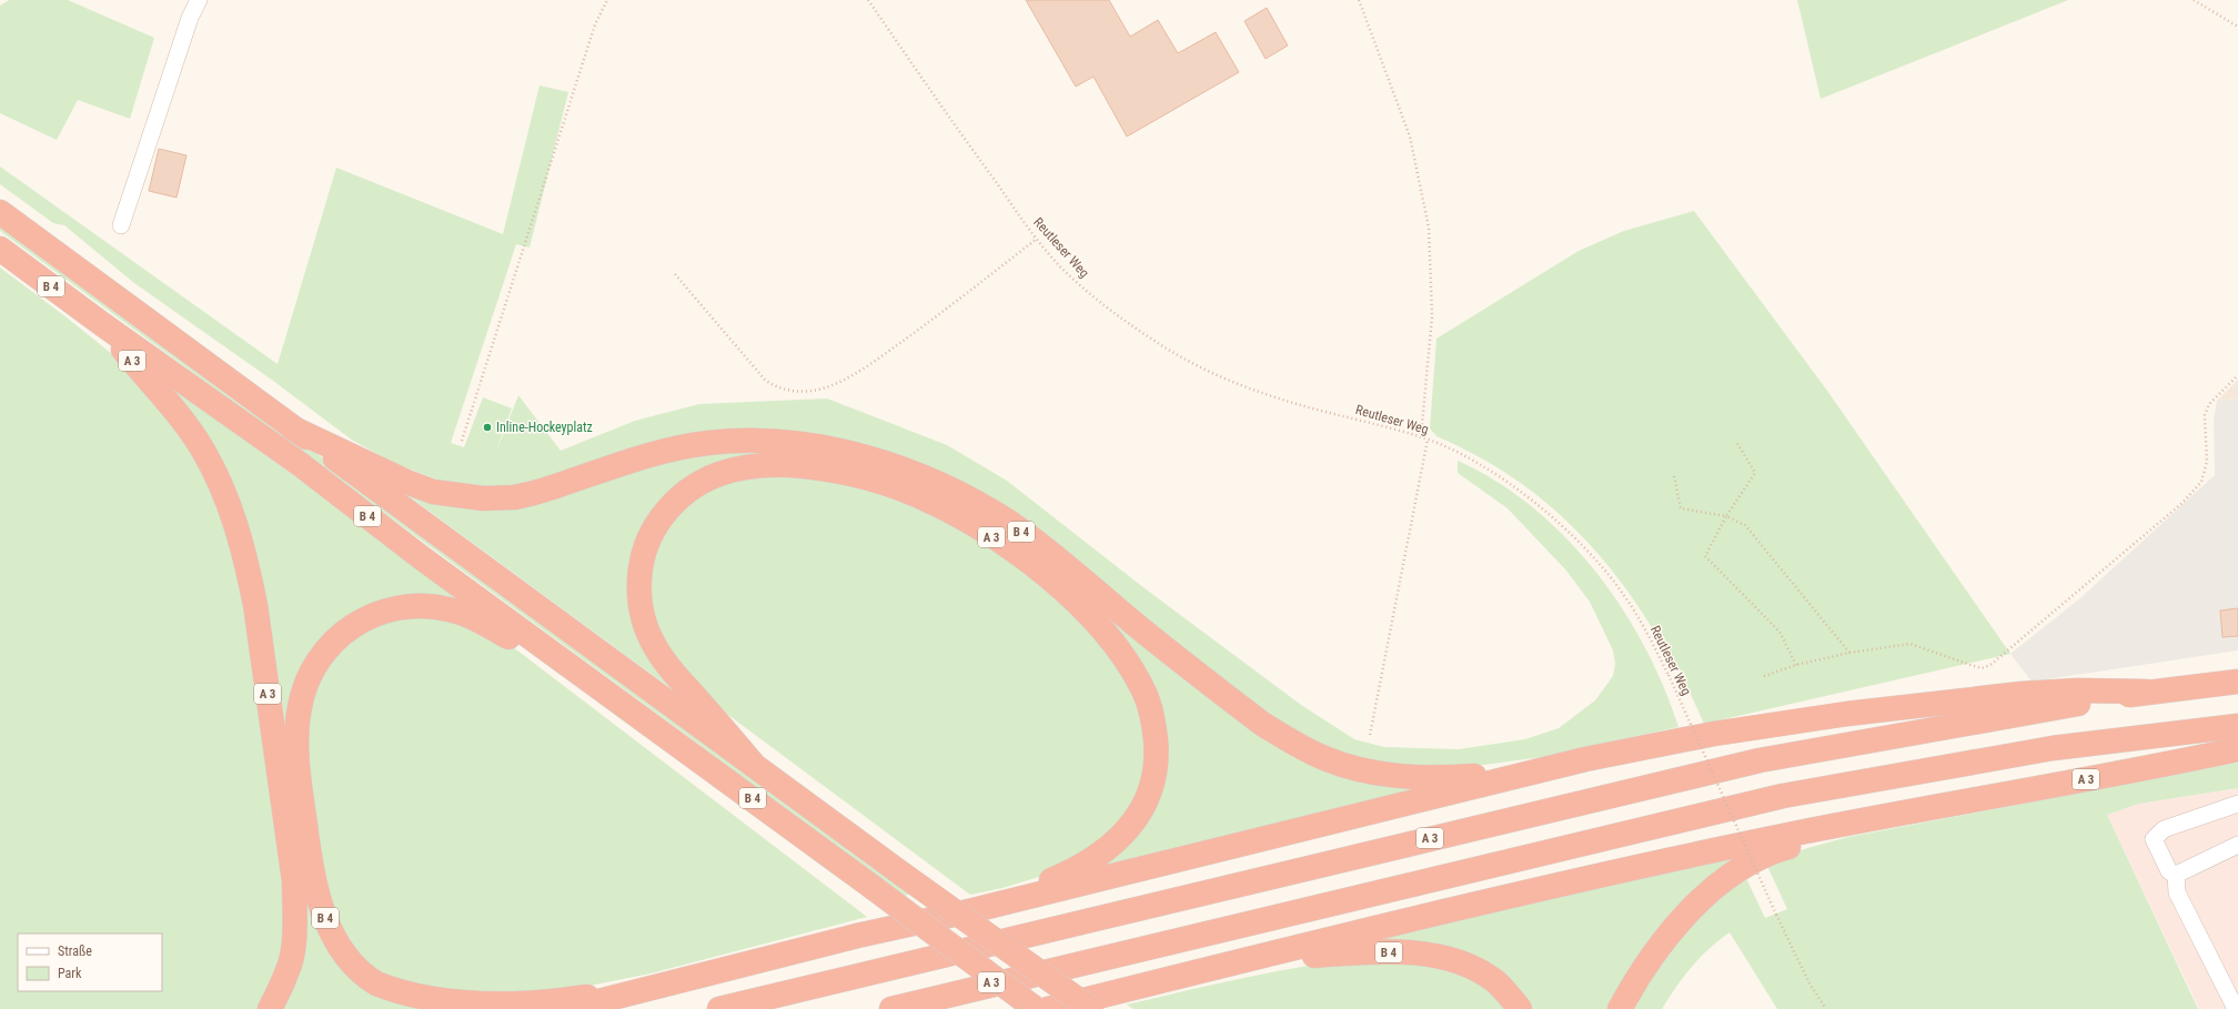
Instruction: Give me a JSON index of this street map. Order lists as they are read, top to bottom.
{
  "streets": {
    "highway": ["B 4", "A 3"],
    "path": ["Reutleser Weg"]
  },
  "crossings": [
    ["B 4", "A 3"]
  ],
  "places": ["Inline-Hockeyplatz"],
  "legend": ["Straße", "Park"]
}
